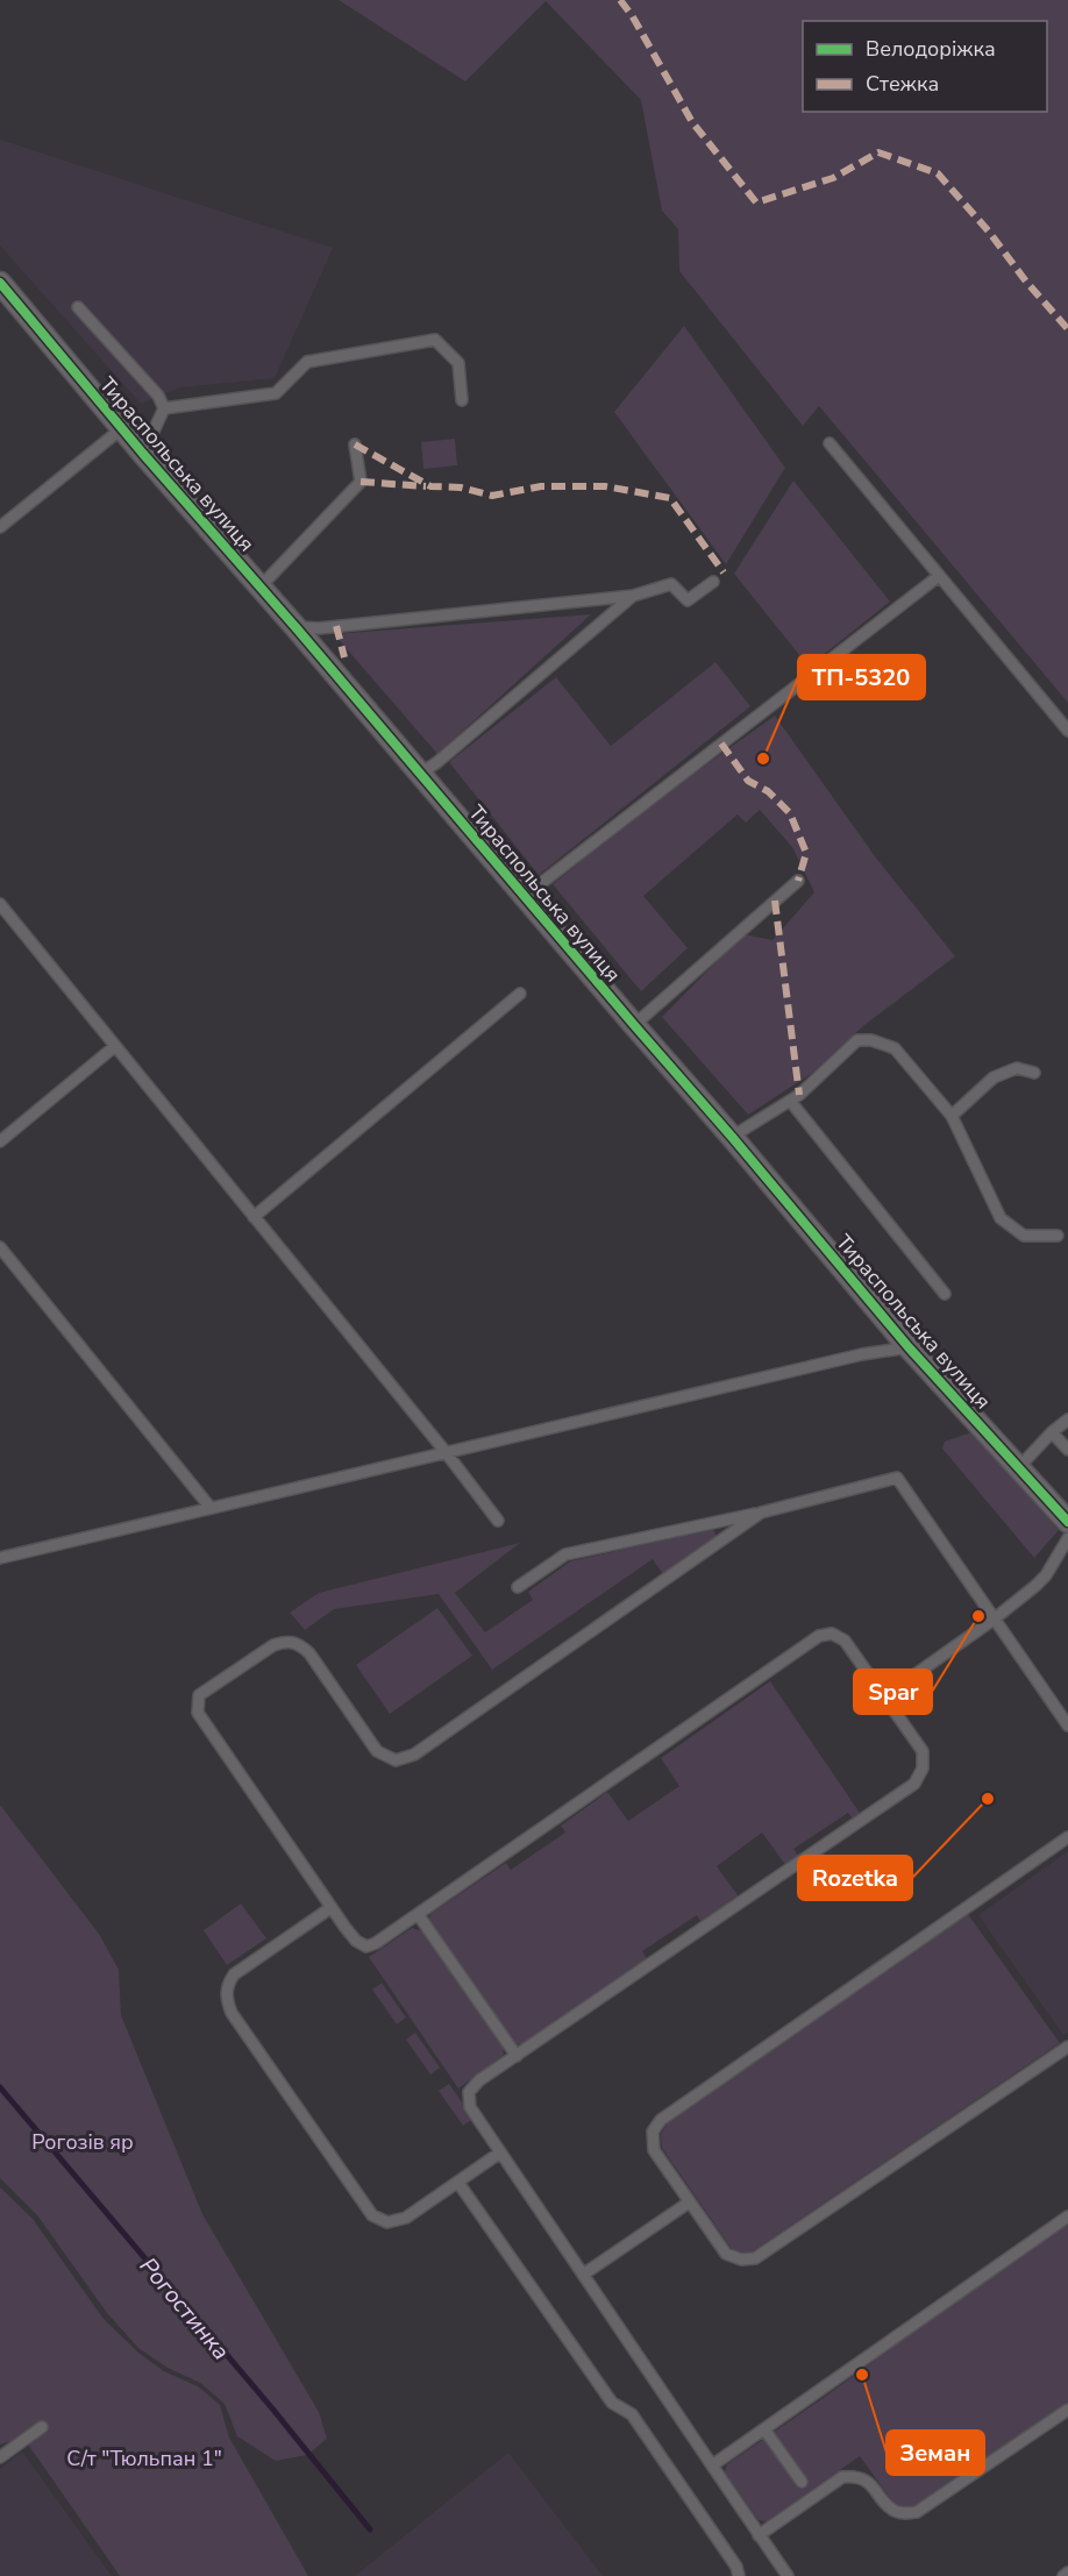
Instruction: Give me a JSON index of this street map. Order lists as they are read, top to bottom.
{
  "streets": {
    "street": ["Тираспольська вулиця"]
  },
  "water": ["Рогостинка"],
  "parks": ["Рогозів яр", "С/т \"Тюльпан 1\""],
  "places": [
    "ТП-5320",
    "Spar",
    "Rozetka",
    "Земан"
  ],
  "legend": ["Велодоріжка", "Стежка"]
}
